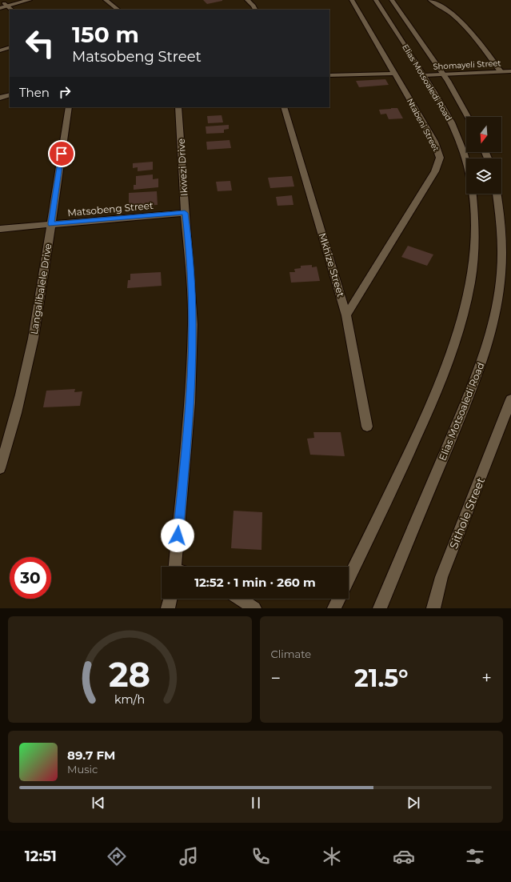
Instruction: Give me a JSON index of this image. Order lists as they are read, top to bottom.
{
  "streets": {
    "street": [
      "Shomayeli Street",
      "Elias Motsoaledi Road",
      "Ntabeni Street",
      "Ikwezi Drive",
      "Matsobeng Street",
      "Mkhize Street",
      "Langalibalele Drive",
      "Sithole Street"
    ]
  },
  "crossings": [
    ["Shomayeli Street", "Elias Motsoaledi Road"],
    ["Ntabeni Street", "Mkhize Street"],
    ["Ikwezi Drive", "Matsobeng Street"],
    ["Matsobeng Street", "Langalibalele Drive"]
  ],
  "north": "bottom",
  "page": {
    "turn": ["150 m", "Matsobeng Street"],
    "then": "Then",
    "limit": "30",
    "trip": "12:52 · 1 min · 260 m",
    "tile": "Climate",
    "heat": ["−", "21.5°", "+"],
    "song": ["89.7 FM", "Music"],
    "tabs": "12:51",
    "gauge": ["28", "km/h"]
  }
}
